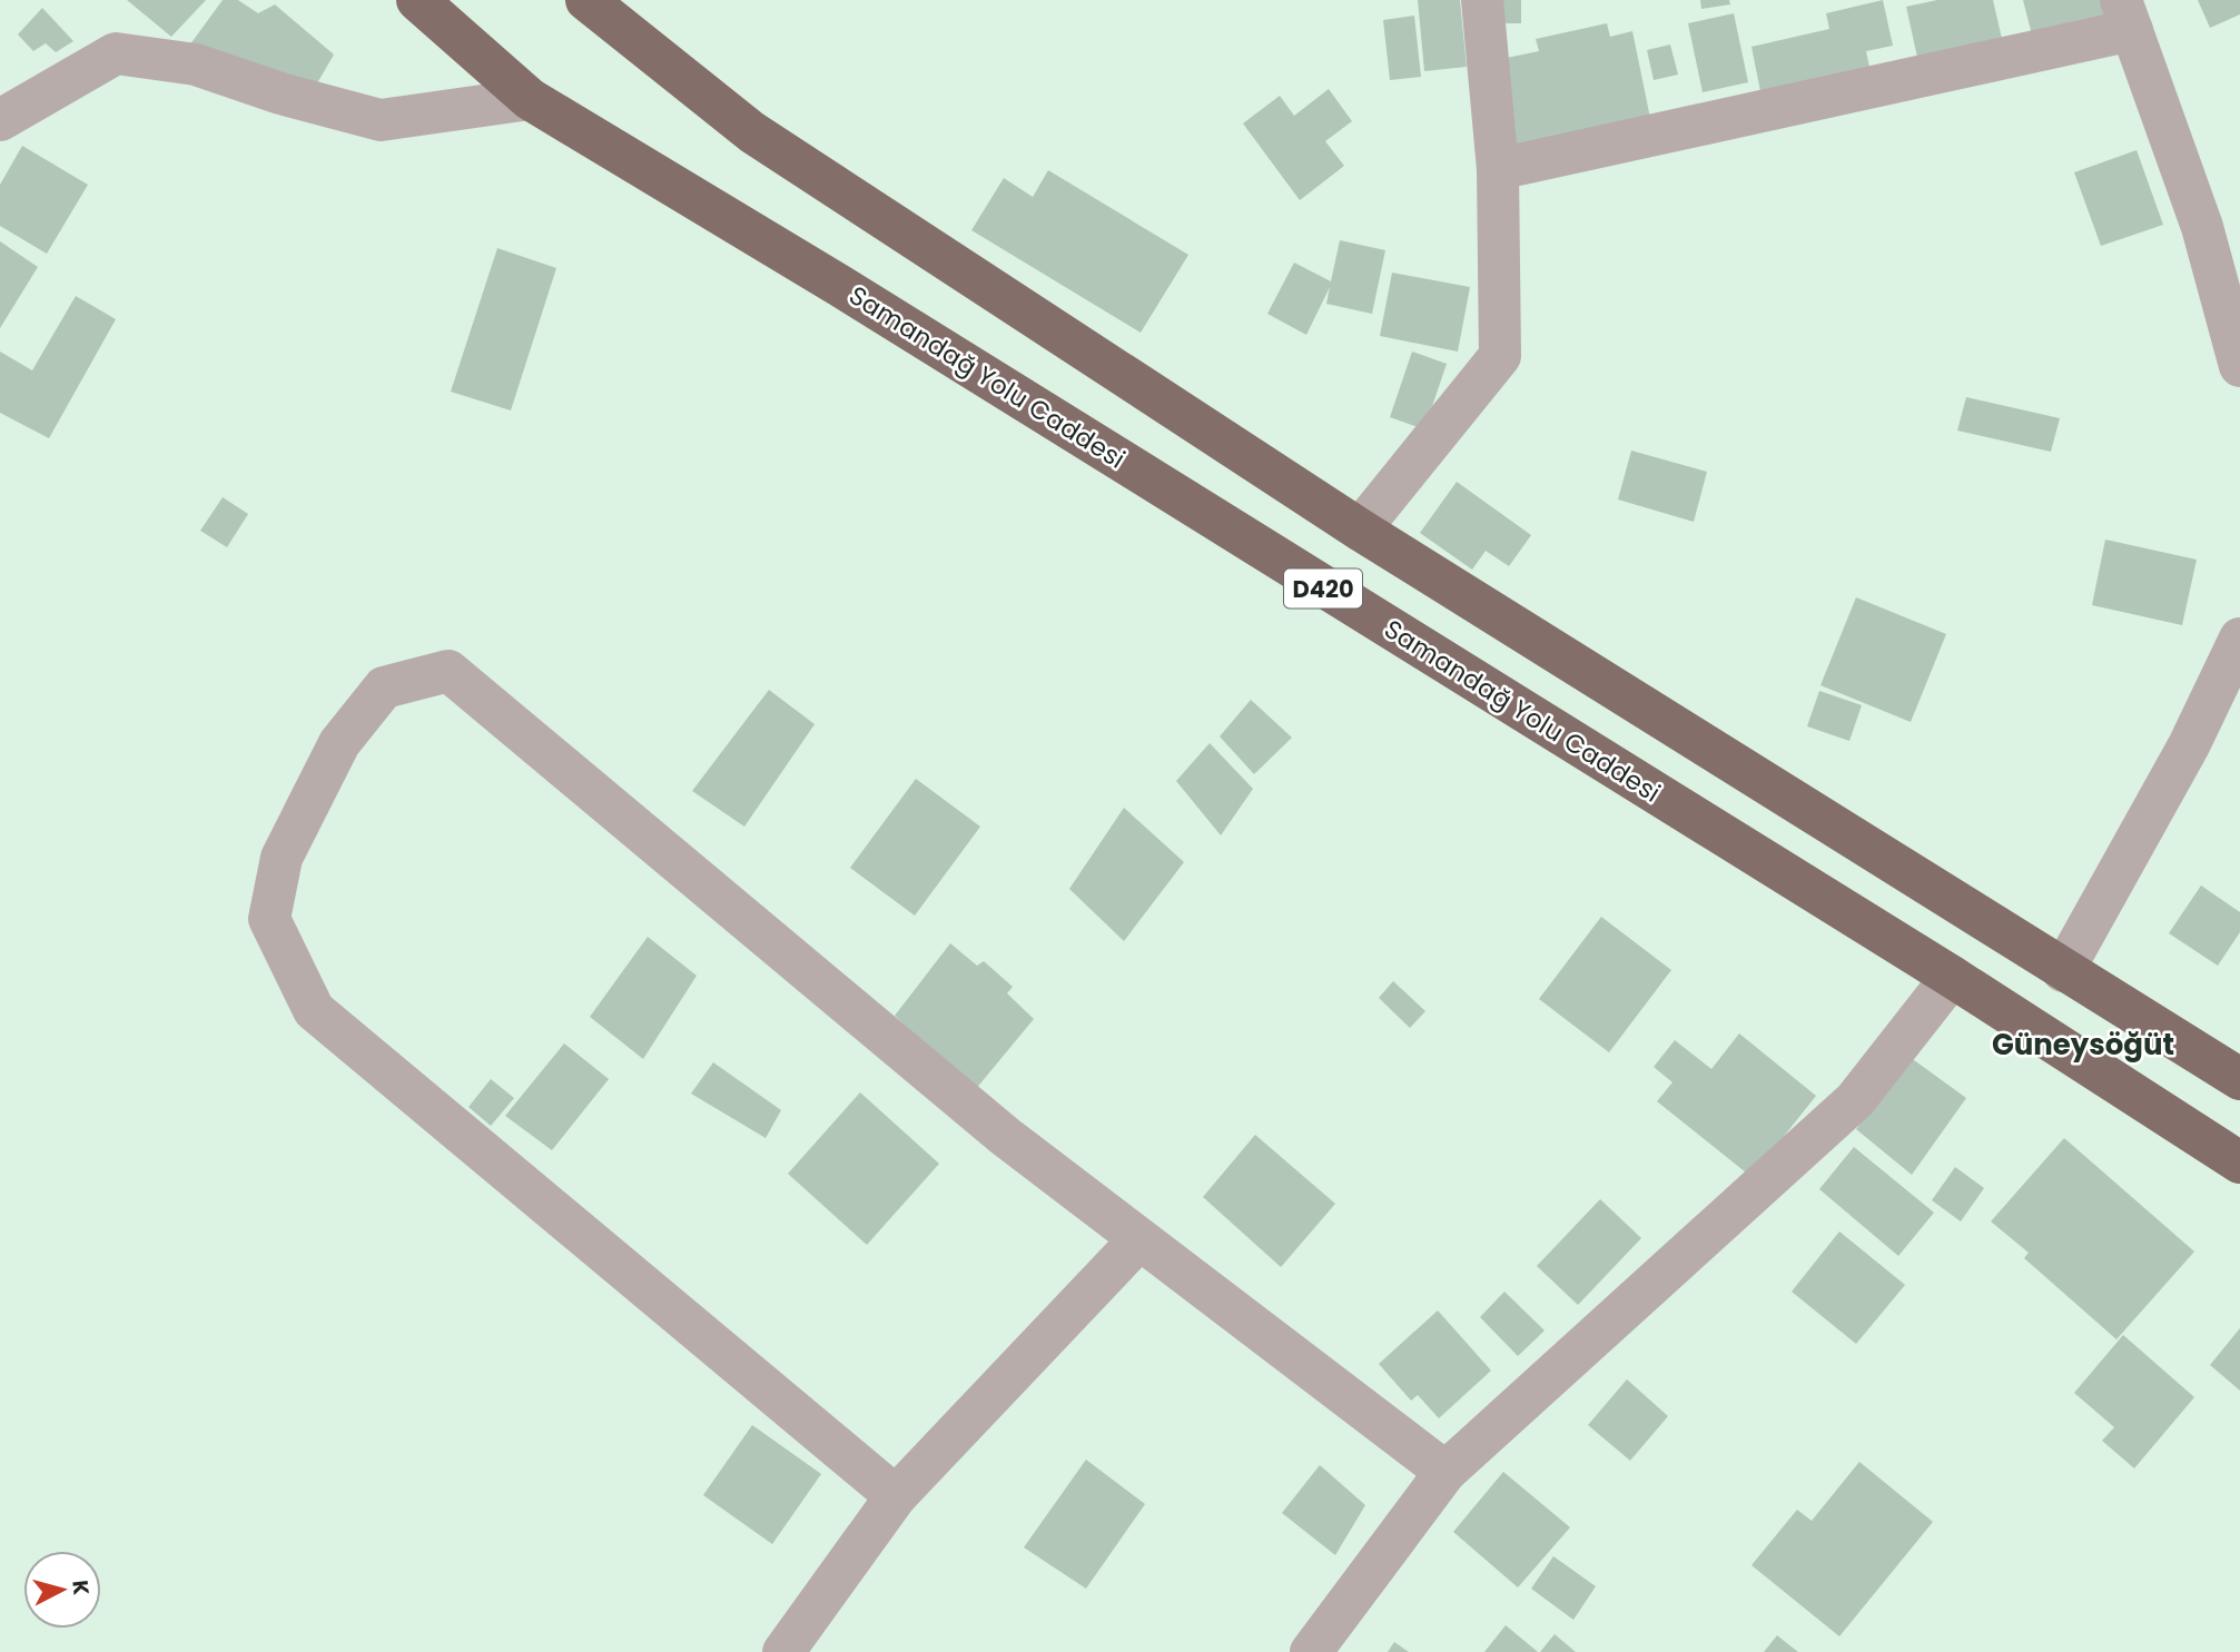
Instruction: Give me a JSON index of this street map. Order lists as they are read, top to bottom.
{
  "streets": {
    "highway": ["Samandağ Yolu Caddesi", "D420"]
  },
  "districts": ["Güneysöğüt"],
  "north": "right"
}
